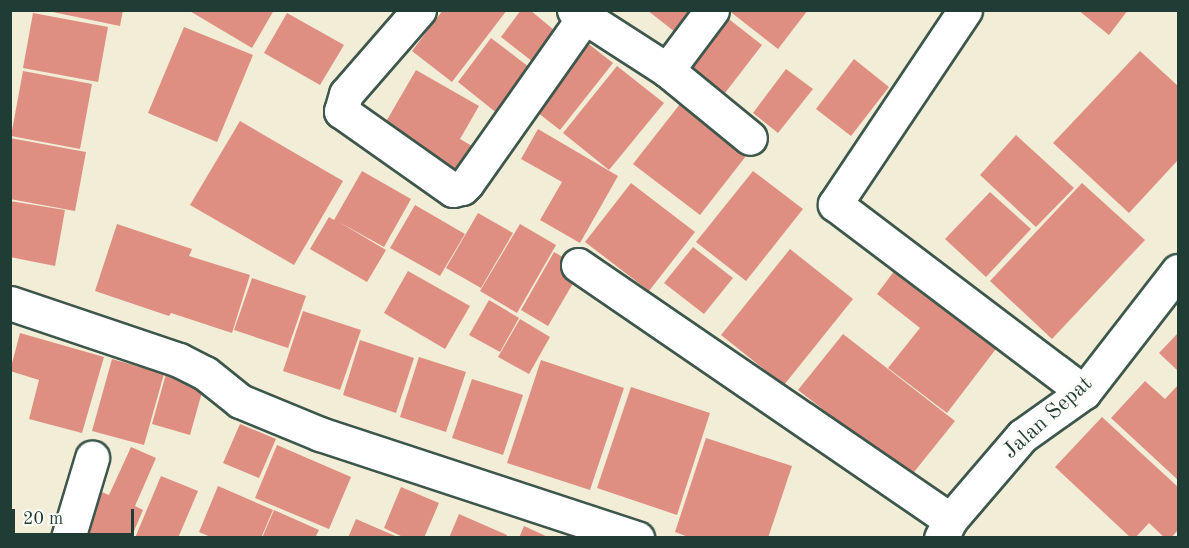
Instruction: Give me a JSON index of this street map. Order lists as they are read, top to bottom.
{
  "streets": {
    "street": ["Jalan Sepat"]
  },
  "scale_bar": "20 m"
}
